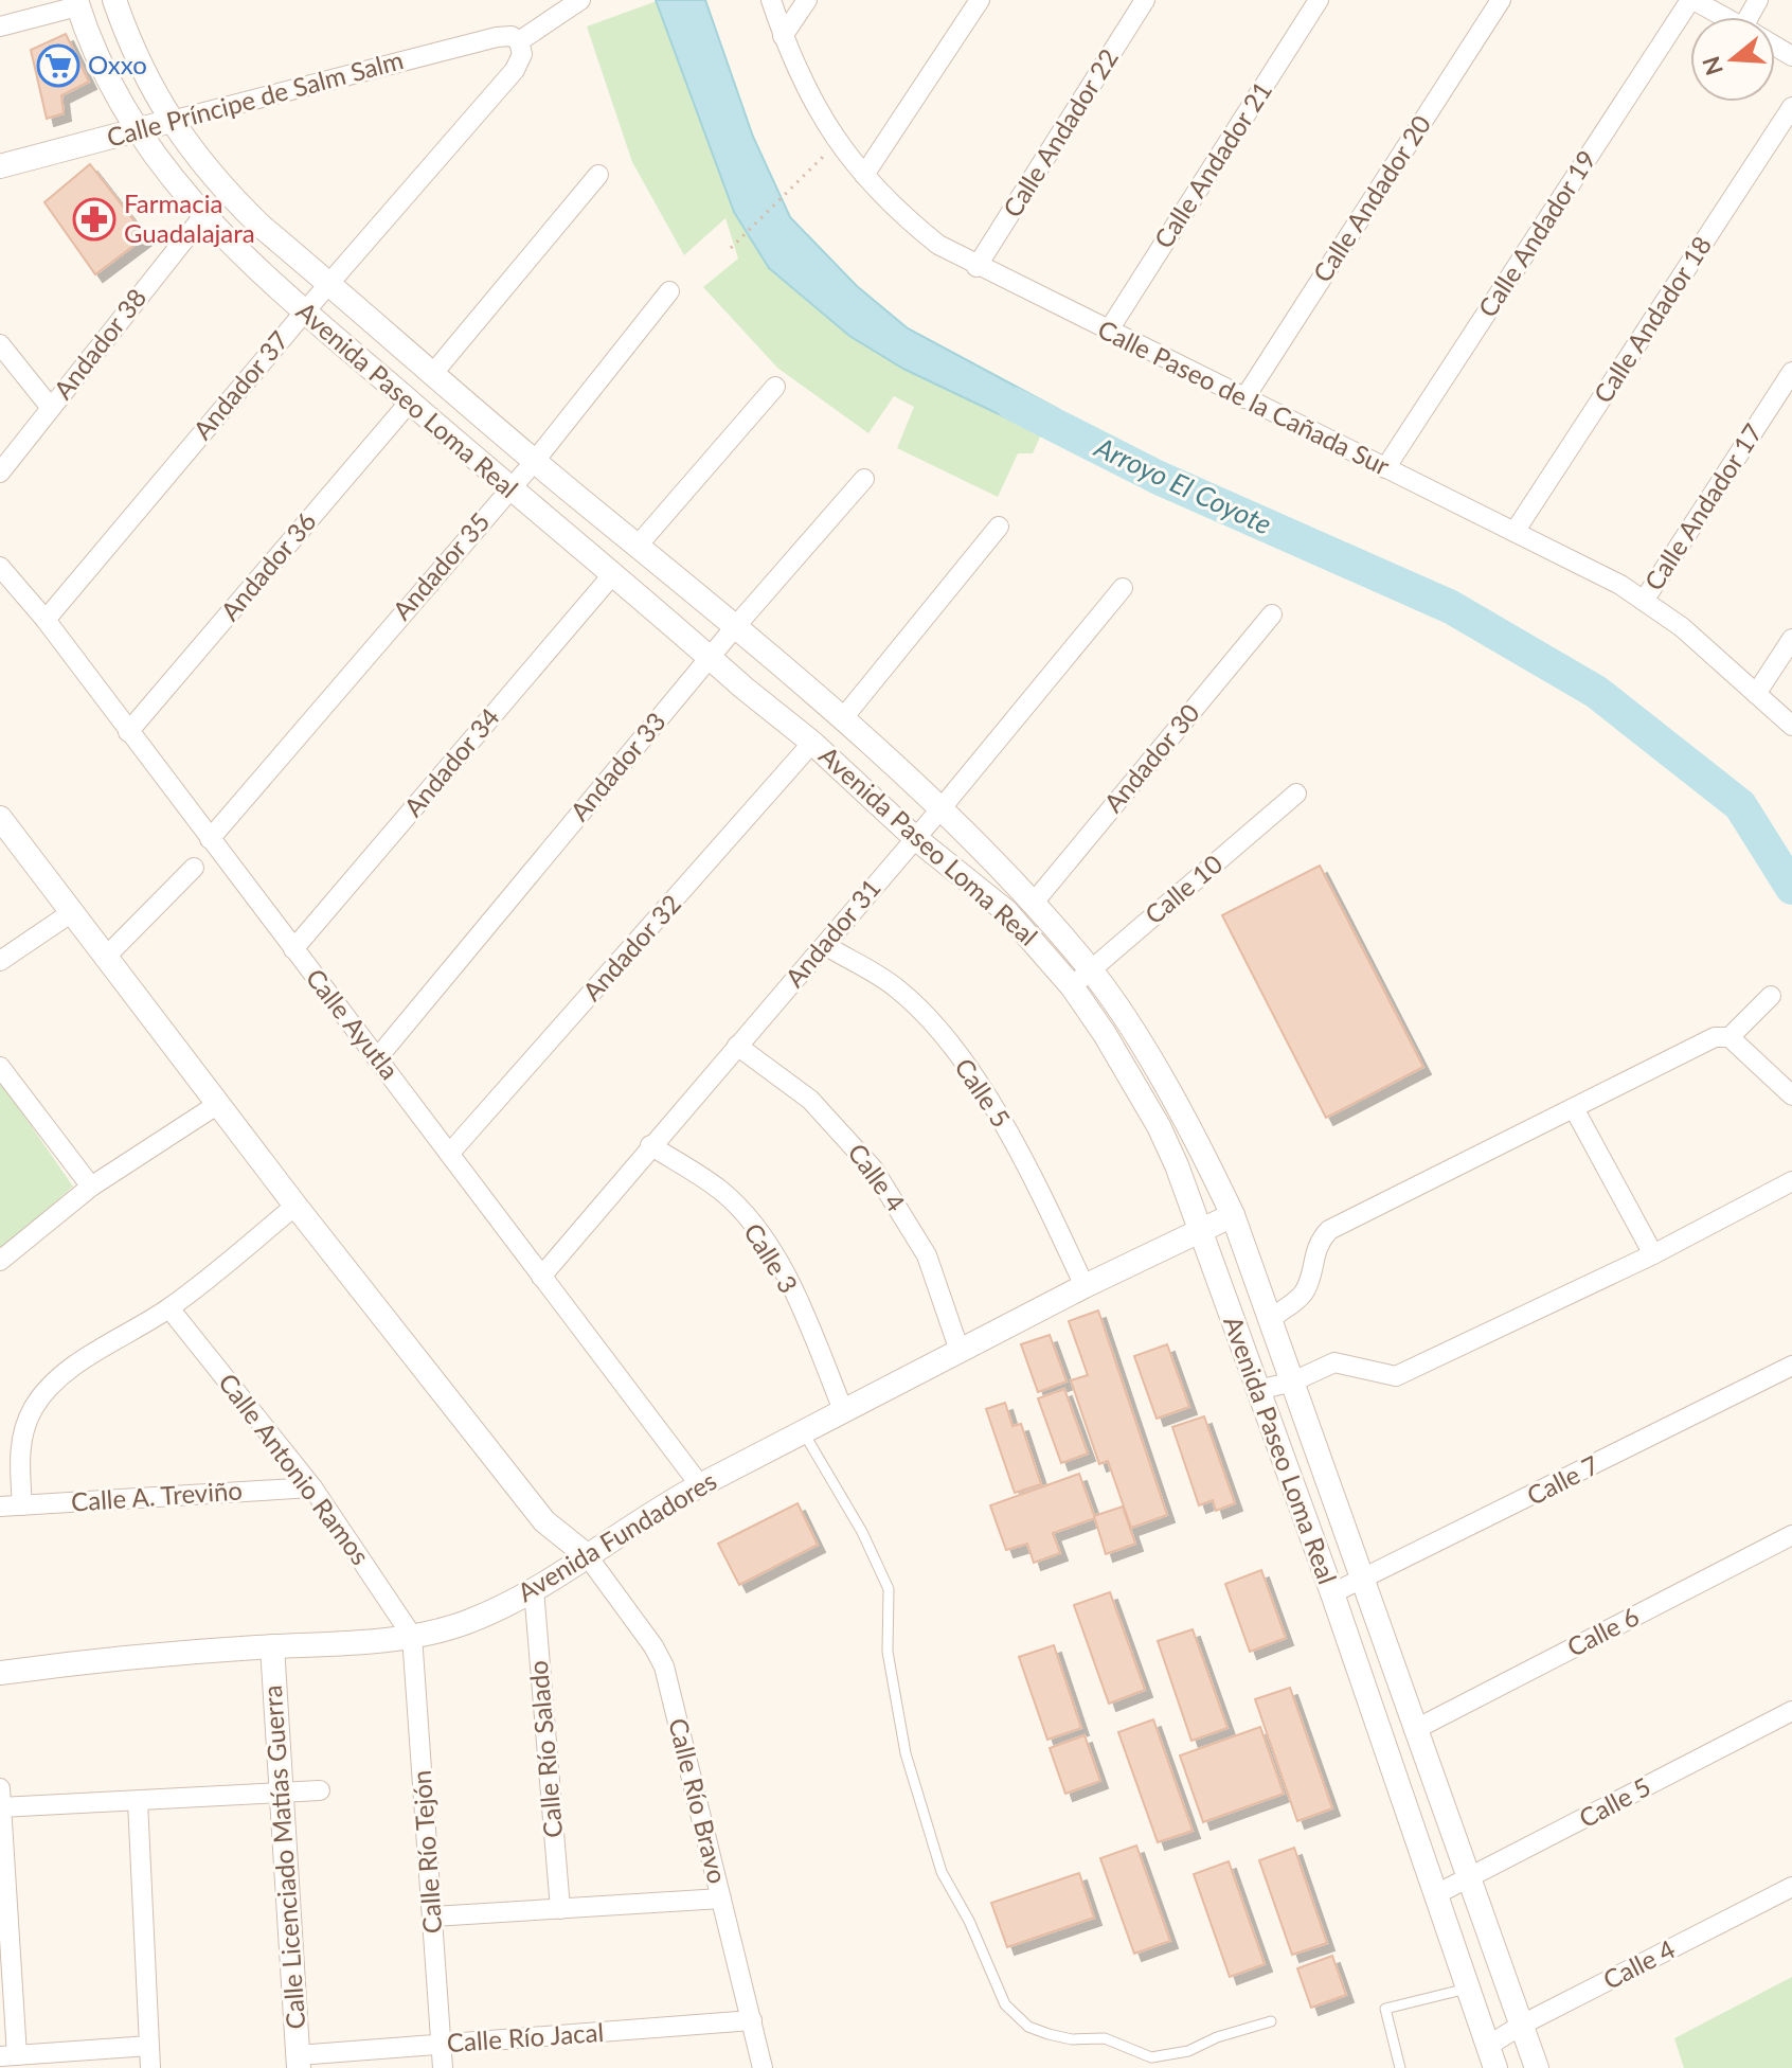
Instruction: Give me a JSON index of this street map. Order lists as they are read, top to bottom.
{
  "streets": {
    "street": [
      "Calle Príncipe de Salm Salm",
      "Calle Andador 22",
      "Calle Andador 21",
      "Calle Andador 20",
      "Calle Andador 19",
      "Calle Andador 18",
      "Andador 38",
      "Andador 37",
      "Calle Paseo de la Cañada Sur",
      "Avenida Paseo Loma Real",
      "Calle Andador 17",
      "Andador 36",
      "Andador 35",
      "Andador 30",
      "Andador 34",
      "Andador 33",
      "Calle 10",
      "Andador 31",
      "Andador 32",
      "Calle Ayutla",
      "Calle 5",
      "Calle 4",
      "Calle 3",
      "Calle Antonio Ramos",
      "Calle 7",
      "Calle A. Treviño",
      "Avenida Fundadores",
      "Calle 6",
      "Calle Río Salado",
      "Calle Río Bravo",
      "Calle Río Tejón",
      "Calle Licenciado Matías Guerra",
      "Calle Río Jacal"
    ]
  },
  "crossings": [
    ["Calle Príncipe de Salm Salm", "Andador 37"],
    ["Calle Príncipe de Salm Salm", "Avenida Paseo Loma Real"],
    ["Calle Andador 22", "Calle Paseo de la Cañada Sur"],
    ["Calle Andador 21", "Calle Paseo de la Cañada Sur"],
    ["Calle Andador 20", "Calle Paseo de la Cañada Sur"],
    ["Calle Andador 19", "Calle Paseo de la Cañada Sur"],
    ["Calle Andador 18", "Calle Paseo de la Cañada Sur"],
    ["Andador 38", "Avenida Paseo Loma Real"],
    ["Andador 37", "Avenida Paseo Loma Real"],
    ["Andador 37", "Calle Ayutla"],
    ["Calle Paseo de la Cañada Sur", "Calle Andador 17"],
    ["Avenida Paseo Loma Real", "Andador 36"],
    ["Avenida Paseo Loma Real", "Andador 35"],
    ["Avenida Paseo Loma Real", "Andador 30"],
    ["Avenida Paseo Loma Real", "Andador 34"],
    ["Avenida Paseo Loma Real", "Andador 33"],
    ["Avenida Paseo Loma Real", "Calle 10"],
    ["Avenida Paseo Loma Real", "Andador 31"],
    ["Avenida Paseo Loma Real", "Andador 32"],
    ["Avenida Paseo Loma Real", "Calle 5"],
    ["Avenida Paseo Loma Real", "Calle 4"],
    ["Avenida Paseo Loma Real", "Calle 7"],
    ["Avenida Paseo Loma Real", "Avenida Fundadores"],
    ["Avenida Paseo Loma Real", "Calle 6"],
    ["Andador 36", "Calle Ayutla"],
    ["Andador 35", "Calle Ayutla"],
    ["Andador 34", "Calle Ayutla"],
    ["Andador 33", "Calle Ayutla"],
    ["Andador 31", "Calle Ayutla"],
    ["Andador 31", "Calle 5"],
    ["Andador 31", "Calle 4"],
    ["Andador 31", "Calle 3"],
    ["Andador 32", "Calle Ayutla"],
    ["Calle Ayutla", "Avenida Fundadores"],
    ["Calle 5", "Avenida Fundadores"],
    ["Calle 4", "Avenida Fundadores"],
    ["Calle 3", "Avenida Fundadores"],
    ["Calle Antonio Ramos", "Calle A. Treviño"],
    ["Calle Antonio Ramos", "Avenida Fundadores"],
    ["Calle Antonio Ramos", "Calle Río Tejón"],
    ["Avenida Fundadores", "Calle Río Salado"],
    ["Avenida Fundadores", "Calle Río Bravo"],
    ["Avenida Fundadores", "Calle Río Tejón"],
    ["Avenida Fundadores", "Calle Licenciado Matías Guerra"],
    ["Calle Río Bravo", "Calle Río Jacal"],
    ["Calle Río Tejón", "Calle Río Jacal"],
    ["Calle Licenciado Matías Guerra", "Calle Río Jacal"]
  ],
  "water": ["Arroyo El Coyote"],
  "places": {
    "supermarket": ["Oxxo"],
    "pharmacy": ["Farmacia Guadalajara"]
  },
  "north": "left"
}
